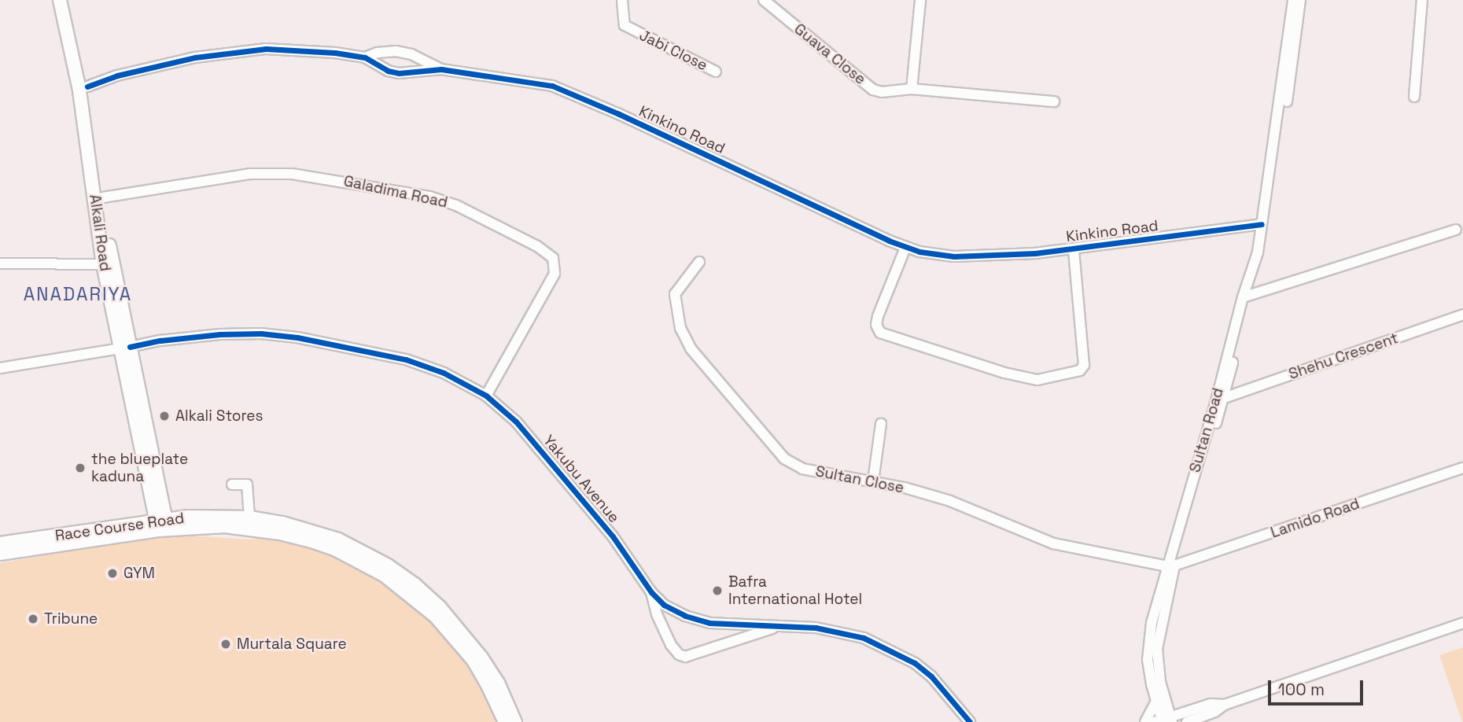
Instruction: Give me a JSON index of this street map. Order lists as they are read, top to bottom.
{
  "streets": {
    "main road": ["Alkali Road", "Race Course Road"],
    "street": [
      "Jabi Close",
      "Guava Close",
      "Kinkino Road",
      "Galadima Road",
      "Shehu Crescent",
      "Sultan Road",
      "Yakubu Avenue",
      "Sultan Close",
      "Lamido Road"
    ]
  },
  "crossings": [
    ["Kinkino Road", "Alkali Road"],
    ["Kinkino Road", "Sultan Road"],
    ["Galadima Road", "Alkali Road"],
    ["Galadima Road", "Yakubu Avenue"],
    ["Alkali Road", "Yakubu Avenue"],
    ["Alkali Road", "Race Course Road"],
    ["Shehu Crescent", "Sultan Road"],
    ["Sultan Road", "Sultan Close"],
    ["Sultan Road", "Lamido Road"],
    ["Sultan Close", "Lamido Road"]
  ],
  "districts": ["ANADARIYA"],
  "places": [
    "Alkali Stores",
    "the blueplate kaduna",
    "GYM",
    "Bafra International Hotel",
    "Tribune",
    "Murtala Square"
  ],
  "scale_bar": "100 m"
}
